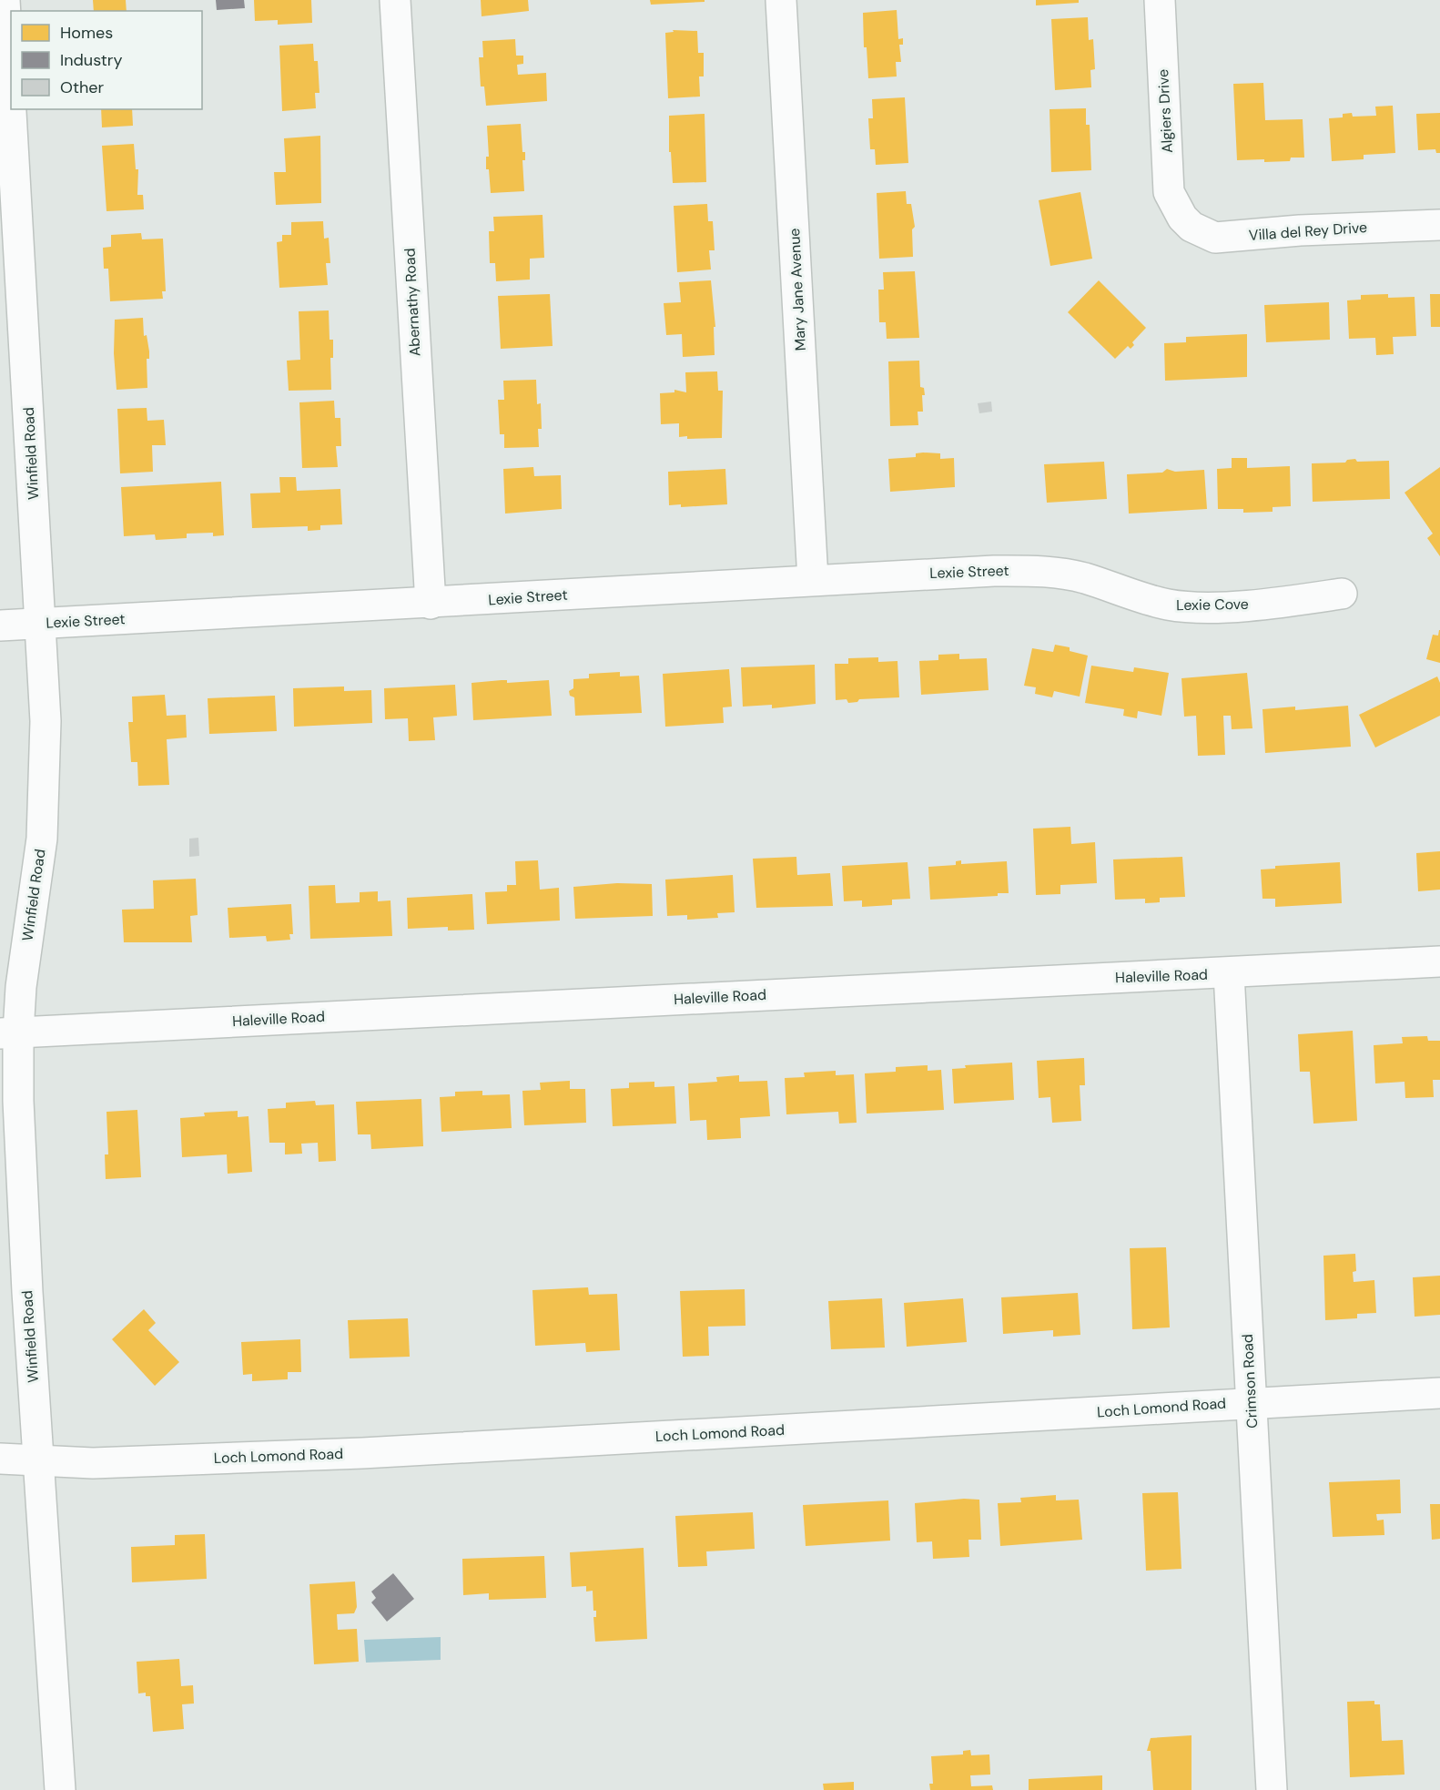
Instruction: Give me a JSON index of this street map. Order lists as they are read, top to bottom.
{
  "streets": {
    "street": [
      "Algiers Drive",
      "Villa del Rey Drive",
      "Mary Jane Avenue",
      "Abernathy Road",
      "Winfield Road",
      "Lexie Street",
      "Lexie Cove",
      "Haleville Road",
      "Crimson Road",
      "Loch Lomond Road"
    ]
  },
  "crossings": [
    ["Algiers Drive", "Villa del Rey Drive"],
    ["Mary Jane Avenue", "Lexie Street"],
    ["Abernathy Road", "Lexie Street"],
    ["Winfield Road", "Lexie Street"],
    ["Winfield Road", "Haleville Road"],
    ["Winfield Road", "Loch Lomond Road"],
    ["Lexie Street", "Lexie Cove"],
    ["Haleville Road", "Crimson Road"],
    ["Crimson Road", "Loch Lomond Road"]
  ],
  "legend": ["Homes", "Industry", "Other"]
}
